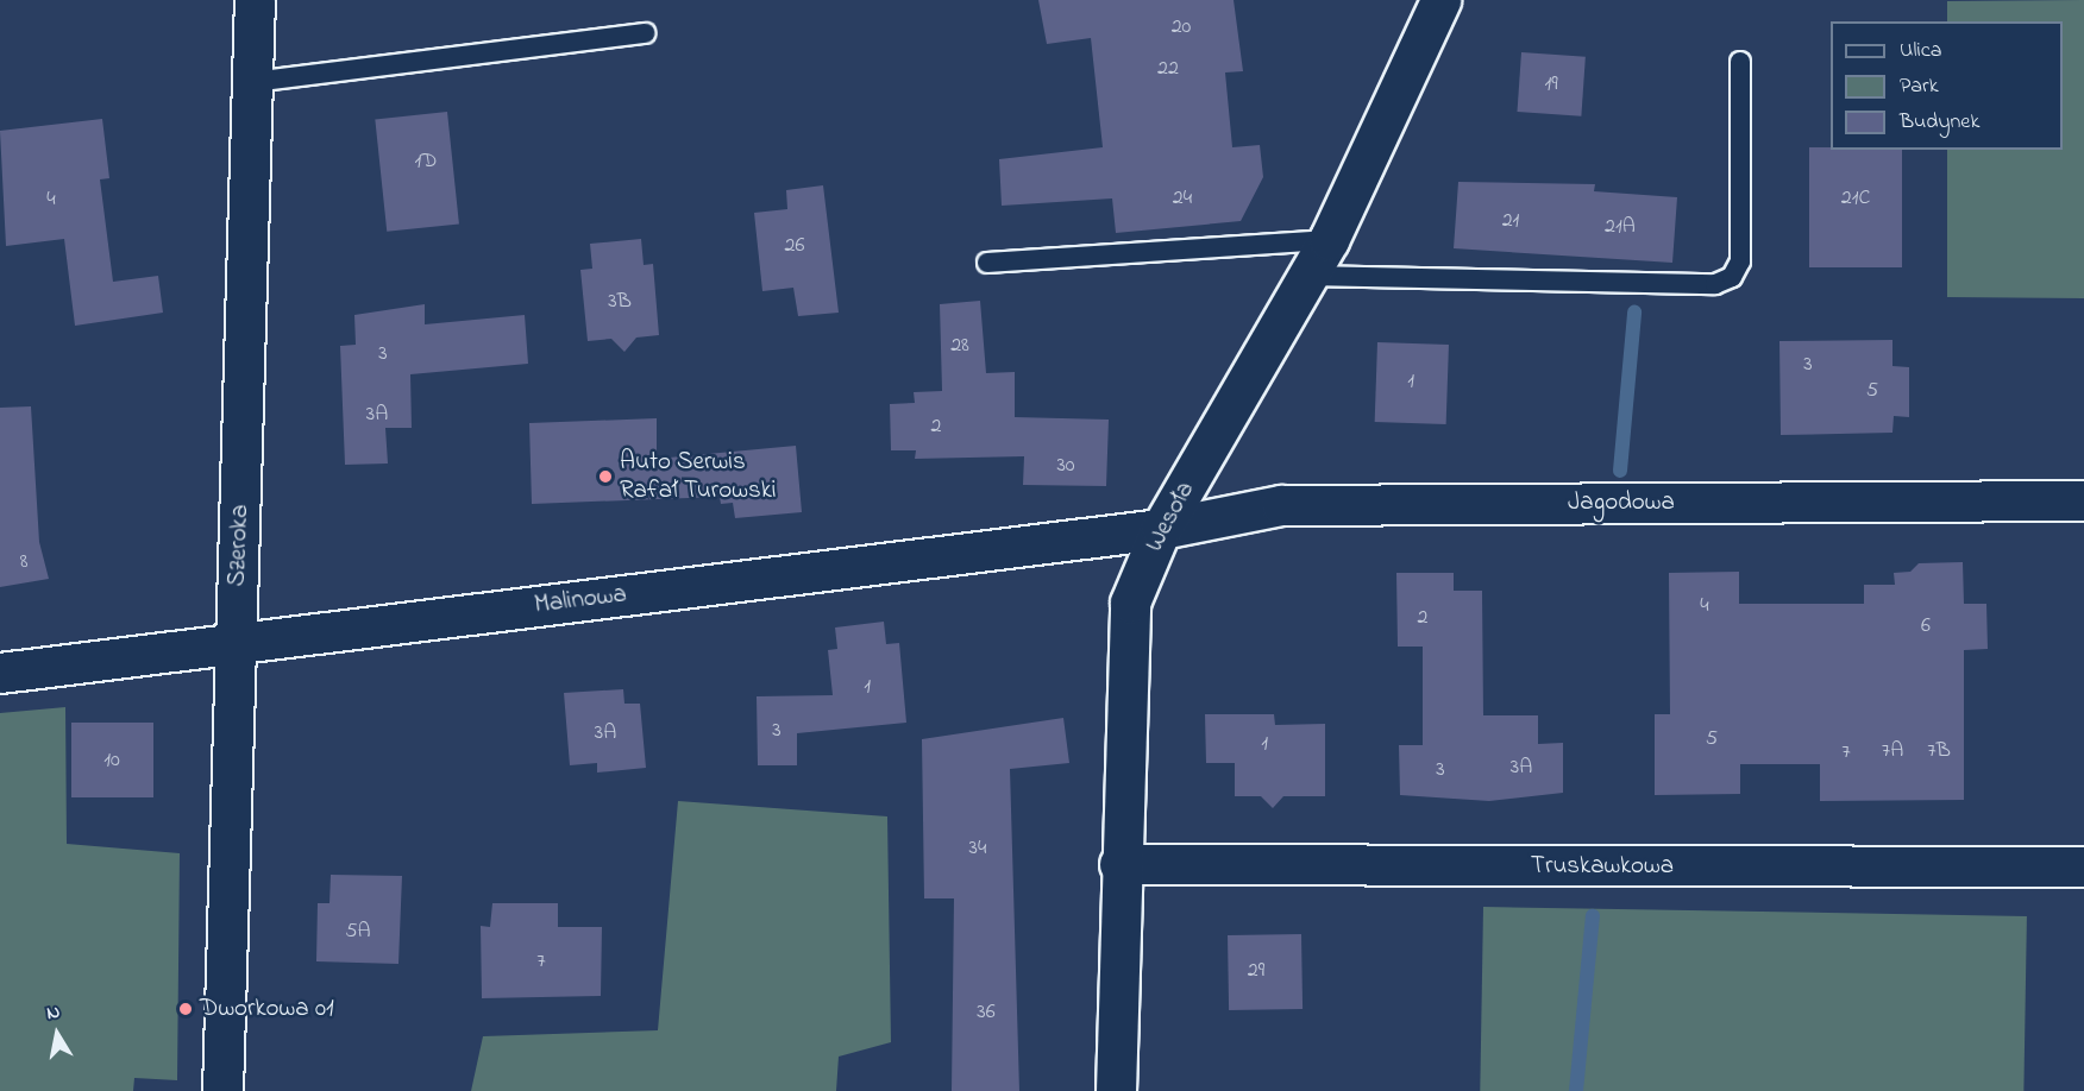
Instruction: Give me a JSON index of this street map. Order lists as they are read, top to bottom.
{
  "streets": {
    "street": [
      "Jagodowa",
      "Wesoła",
      "Szeroka",
      "Malinowa",
      "Truskawkowa"
    ]
  },
  "crossings": [
    ["Jagodowa", "Wesoła"],
    ["Jagodowa", "Malinowa"],
    ["Wesoła", "Malinowa"],
    ["Wesoła", "Truskawkowa"],
    ["Szeroka", "Malinowa"]
  ],
  "places": ["Auto Serwis Rafał Turowski", "Dworkowa 01"],
  "house_numbers": [
    "20",
    "22",
    "19",
    "1D",
    "24",
    "21C",
    "4",
    "21",
    "21A",
    "26",
    "3B",
    "28",
    "3",
    "3",
    "1",
    "5",
    "3A",
    "2",
    "30",
    "8",
    "4",
    "2",
    "6",
    "1",
    "3",
    "3A",
    "5",
    "1",
    "7A",
    "7B",
    "7",
    "10",
    "3A",
    "3",
    "34",
    "5A",
    "7",
    "29",
    "36"
  ],
  "legend": ["Ulica", "Park", "Budynek"],
  "north": "top"
}
